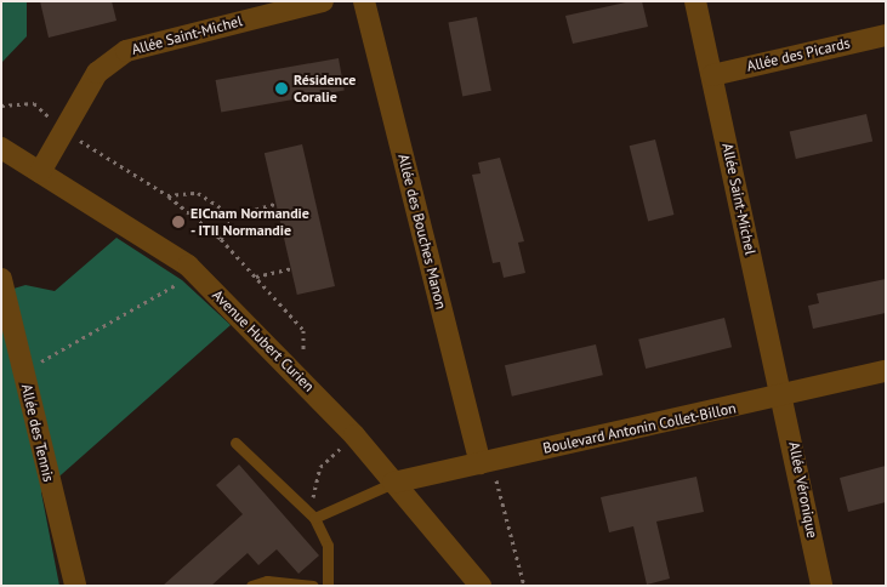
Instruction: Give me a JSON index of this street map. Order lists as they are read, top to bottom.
{
  "streets": {
    "street": [
      "Allée Saint-Michel",
      "Allée des Picards",
      "Allée des Bouches Manon",
      "Avenue Hubert Curien",
      "Boulevard Antonin Collet-Billon",
      "Allée des Tennis",
      "Allée Véronique"
    ]
  },
  "crossings": [
    ["Allée Saint-Michel", "Allée des Picards"],
    ["Allée Saint-Michel", "Avenue Hubert Curien"],
    ["Allée Saint-Michel", "Boulevard Antonin Collet-Billon"],
    ["Allée Saint-Michel", "Allée Véronique"],
    ["Allée des Bouches Manon", "Boulevard Antonin Collet-Billon"],
    ["Avenue Hubert Curien", "Boulevard Antonin Collet-Billon"],
    ["Boulevard Antonin Collet-Billon", "Allée Véronique"]
  ],
  "places": ["Résidence Coralie", "EICnam Normandie - ITII Normandie"]
}
